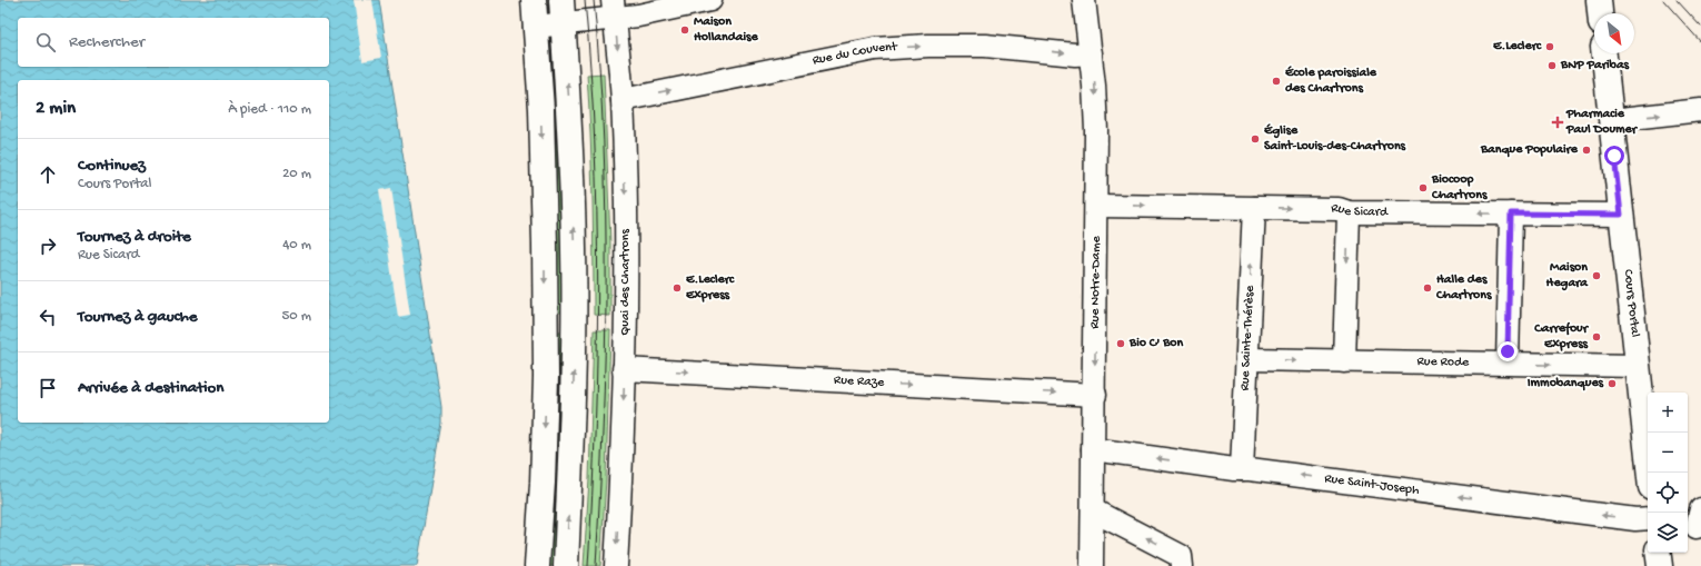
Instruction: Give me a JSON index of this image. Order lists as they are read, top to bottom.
{
  "streets": {
    "main road": ["Cours Portal"],
    "street": [
      "Rue du Couvent",
      "Rue Sicard",
      "Quai des Chartrons",
      "Rue Notre-Dame",
      "Rue Sainte-Thérèse",
      "Rue Rode",
      "Rue Raze",
      "Rue Saint-Joseph"
    ]
  },
  "crossings": [
    ["Rue du Couvent", "Quai des Chartrons"],
    ["Rue du Couvent", "Rue Notre-Dame"],
    ["Rue Sicard", "Rue Notre-Dame"],
    ["Rue Sicard", "Cours Portal"],
    ["Rue Sicard", "Rue Sainte-Thérèse"],
    ["Quai des Chartrons", "Rue Raze"],
    ["Rue Notre-Dame", "Rue Raze"],
    ["Rue Notre-Dame", "Rue Saint-Joseph"],
    ["Cours Portal", "Rue Rode"],
    ["Rue Sainte-Thérèse", "Rue Rode"],
    ["Rue Sainte-Thérèse", "Rue Saint-Joseph"]
  ],
  "one_way": [
    "Rue du Couvent",
    "Quai des Chartrons",
    "Rue Notre-Dame",
    "Rue Rode",
    "Rue Raze",
    "Rue Saint-Joseph"
  ],
  "places": {
    "other": [
      "Maison Hollandaise",
      "E.Leclerc",
      "BNP Paribas",
      "École paroissiale des Chartrons",
      "Église Saint-Louis-des-Chartrons",
      "Banque Populaire",
      "Biocoop Chartrons",
      "Maison Hegara",
      "E.Leclerc Express",
      "Halle des Chartrons",
      "Carrefour Express",
      "Bio C' Bon",
      "Immobanques"
    ],
    "health": ["Pharmacie Paul Doumer"]
  },
  "north": "bottom right",
  "page": {
    "search": "Rechercher",
    "heading": ["2 min", "À pied · 110 m"],
    "list": [
      ["Continuez", "Cours Portal", "20 m"],
      ["Tournez à droite", "Rue Sicard", "40 m"],
      ["Tournez à gauche", "50 m"],
      "Arrivée à destination"
    ],
    "map_buttons": ["+", "−"]
  }
}
